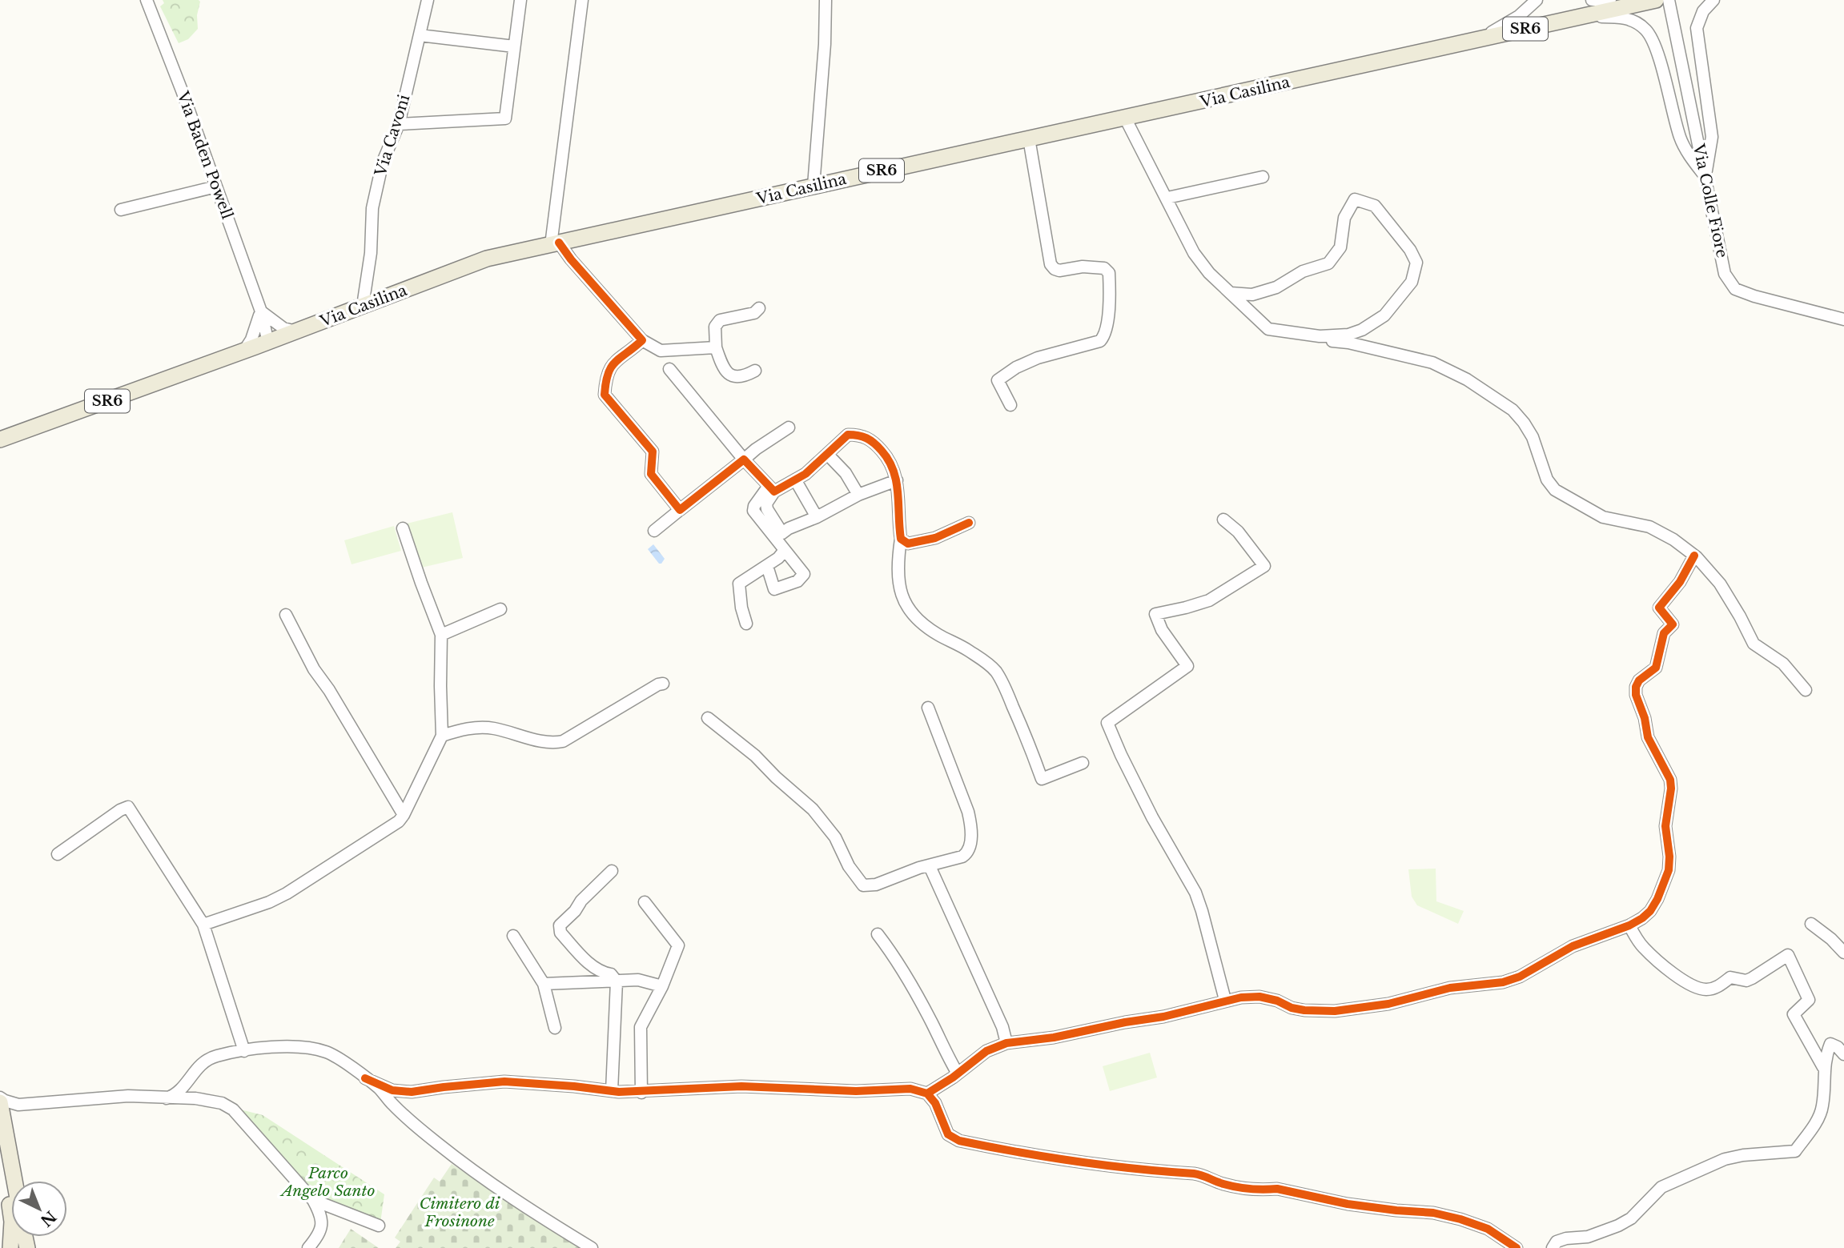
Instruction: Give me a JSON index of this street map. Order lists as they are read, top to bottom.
{
  "streets": {
    "main road": ["SR6", "Via Casilina"],
    "street": ["Via Cavoni", "Via Baden Powell", "Via Colle Fiore"]
  },
  "crossings": [
    ["Via Casilina", "Via Cavoni"],
    ["Via Casilina", "Via Baden Powell"]
  ],
  "parks": ["Parco Angelo Santo", "Cimitero di Frosinone"],
  "north": "bottom right"
}
